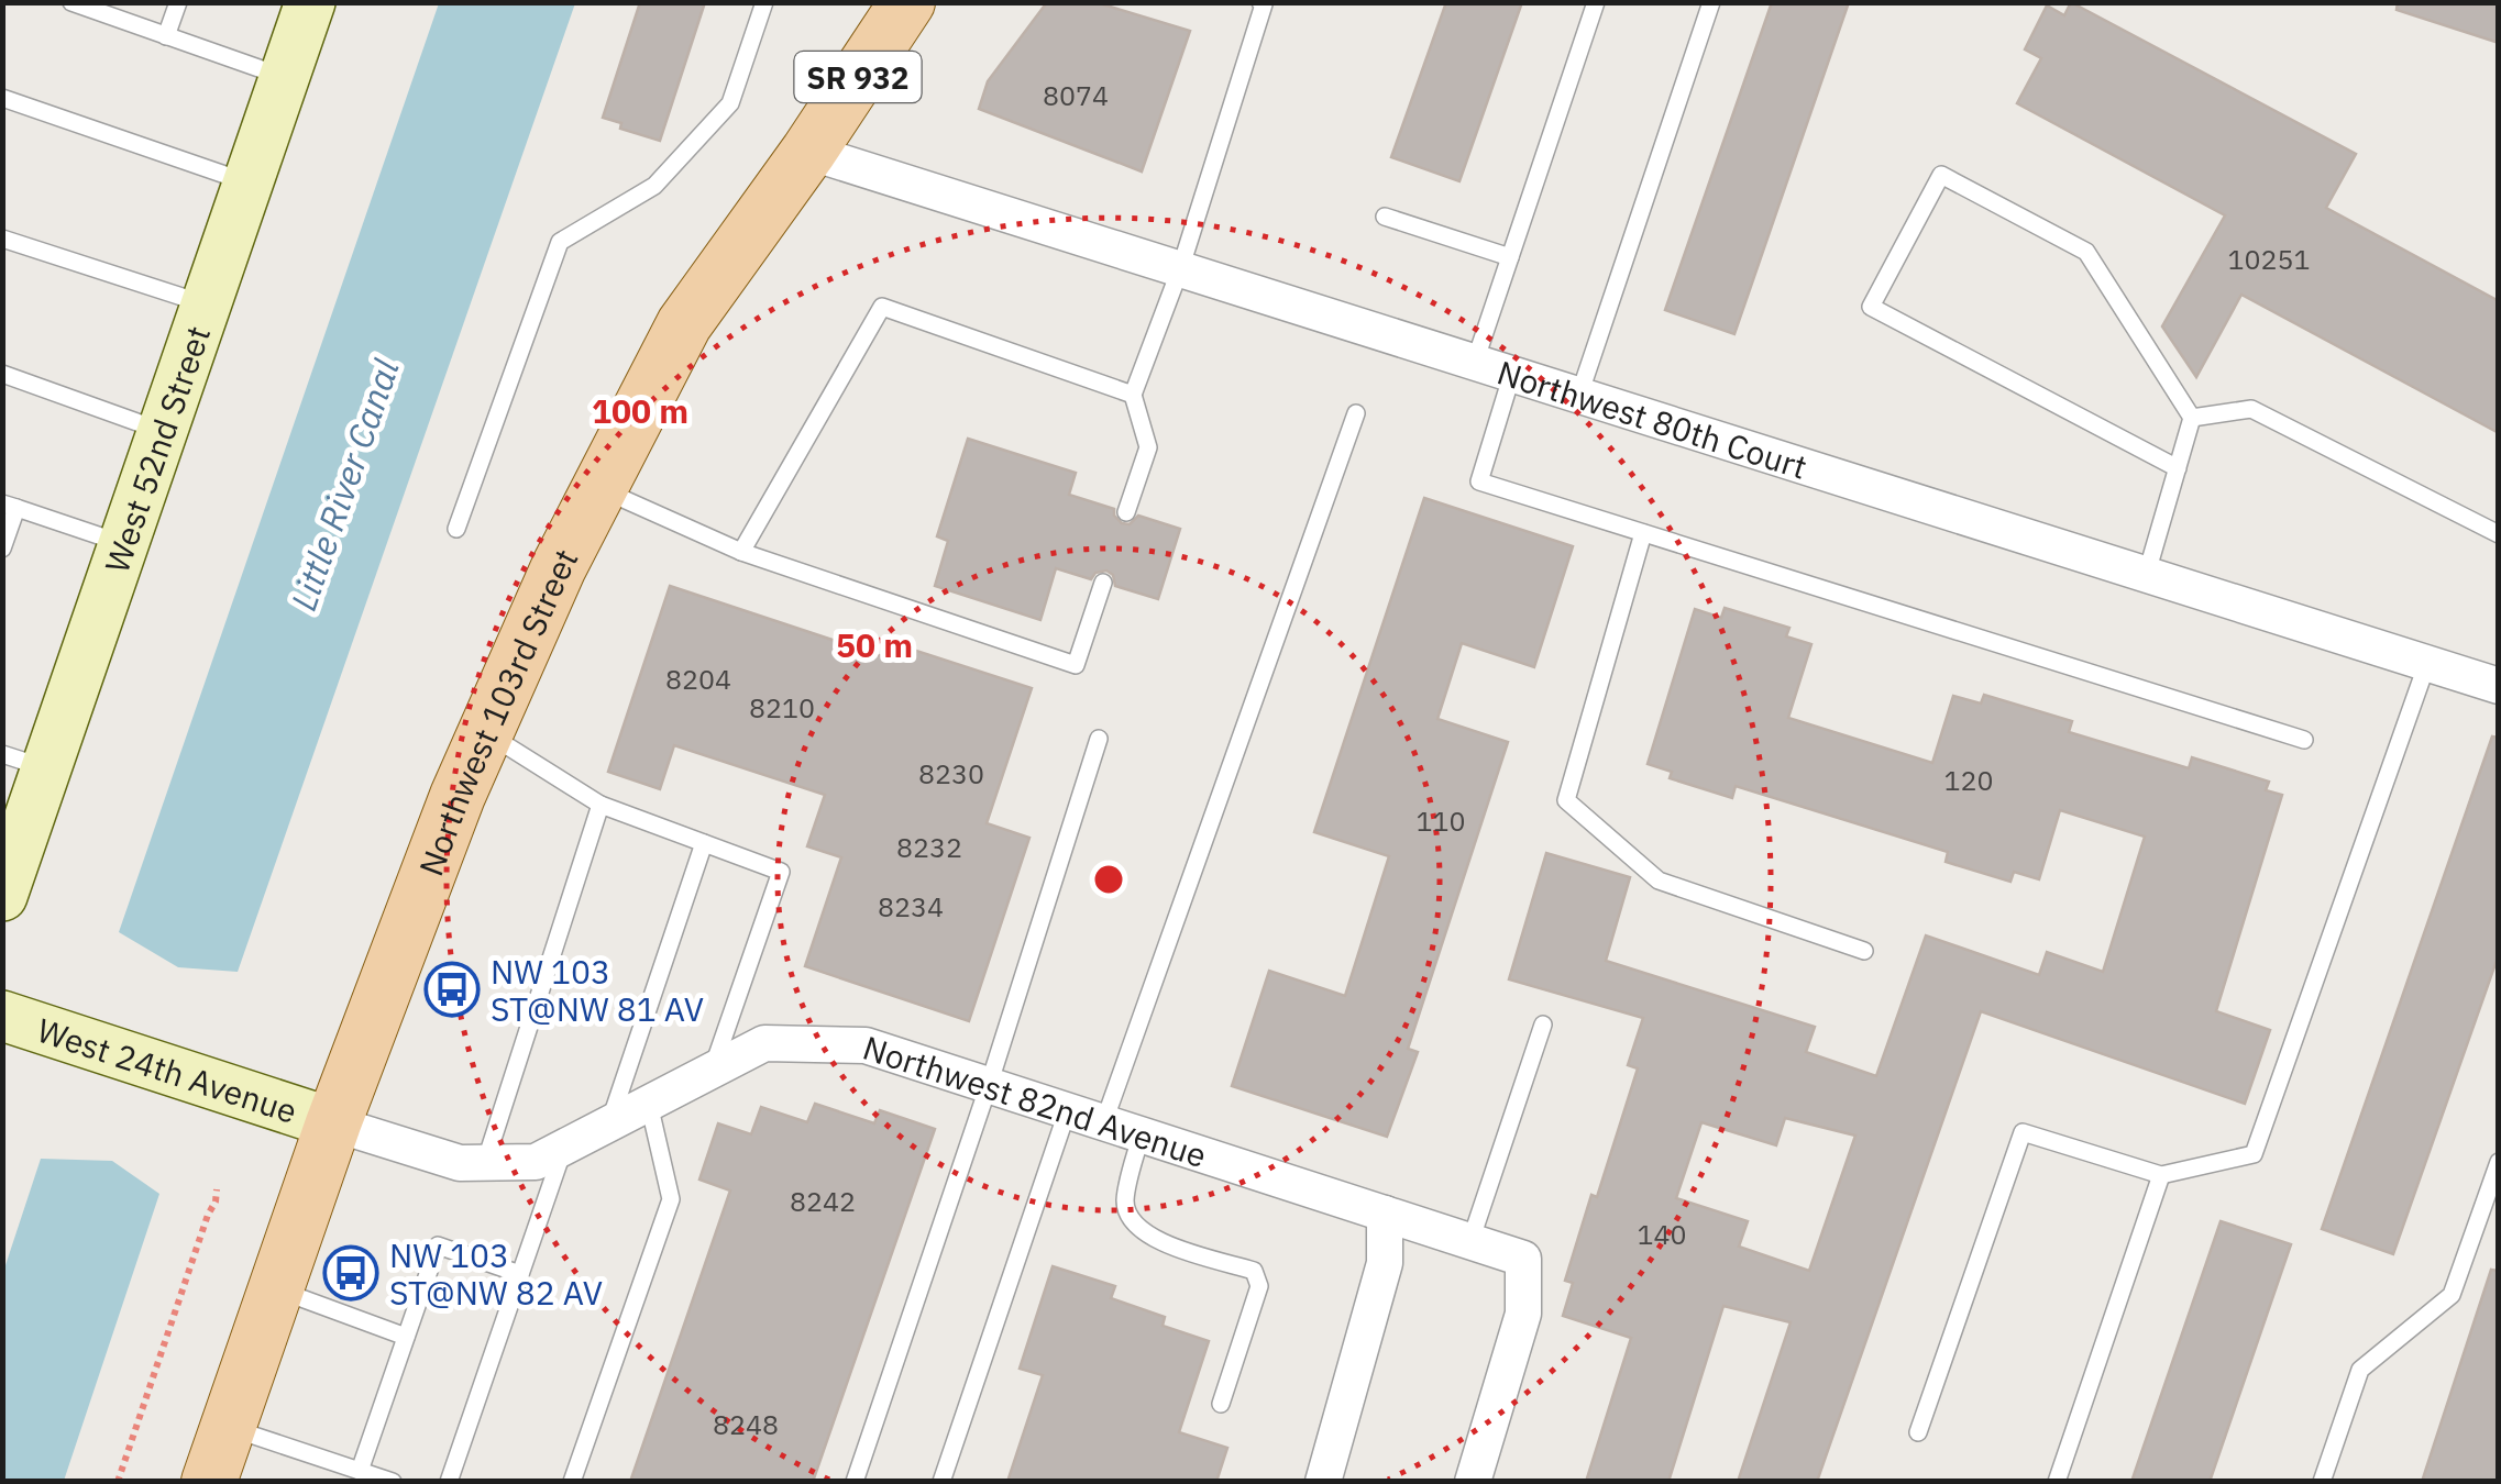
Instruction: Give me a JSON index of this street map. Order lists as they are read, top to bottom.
{
  "streets": {
    "main road": ["SR 932", "Northwest 103rd Street"],
    "street": [
      "Northwest 80th Court",
      "West 52nd Street",
      "West 24th Avenue",
      "Northwest 82nd Avenue"
    ]
  },
  "crossings": [
    ["Northwest 80th Court", "Northwest 103rd Street"],
    ["Northwest 103rd Street", "West 24th Avenue"],
    ["Northwest 103rd Street", "Northwest 82nd Avenue"],
    ["West 24th Avenue", "Northwest 82nd Avenue"]
  ],
  "water": ["Little River Canal"],
  "places": {
    "bus stop": ["NW 103 ST@NW 81 AV", "NW 103 ST@NW 82 AV"]
  },
  "house_numbers": [
    "8074",
    "10251",
    "8204",
    "8210",
    "8230",
    "120",
    "110",
    "8232",
    "8234",
    "8242",
    "140",
    "8248"
  ],
  "rings": ["100 m", "50 m"]
}
